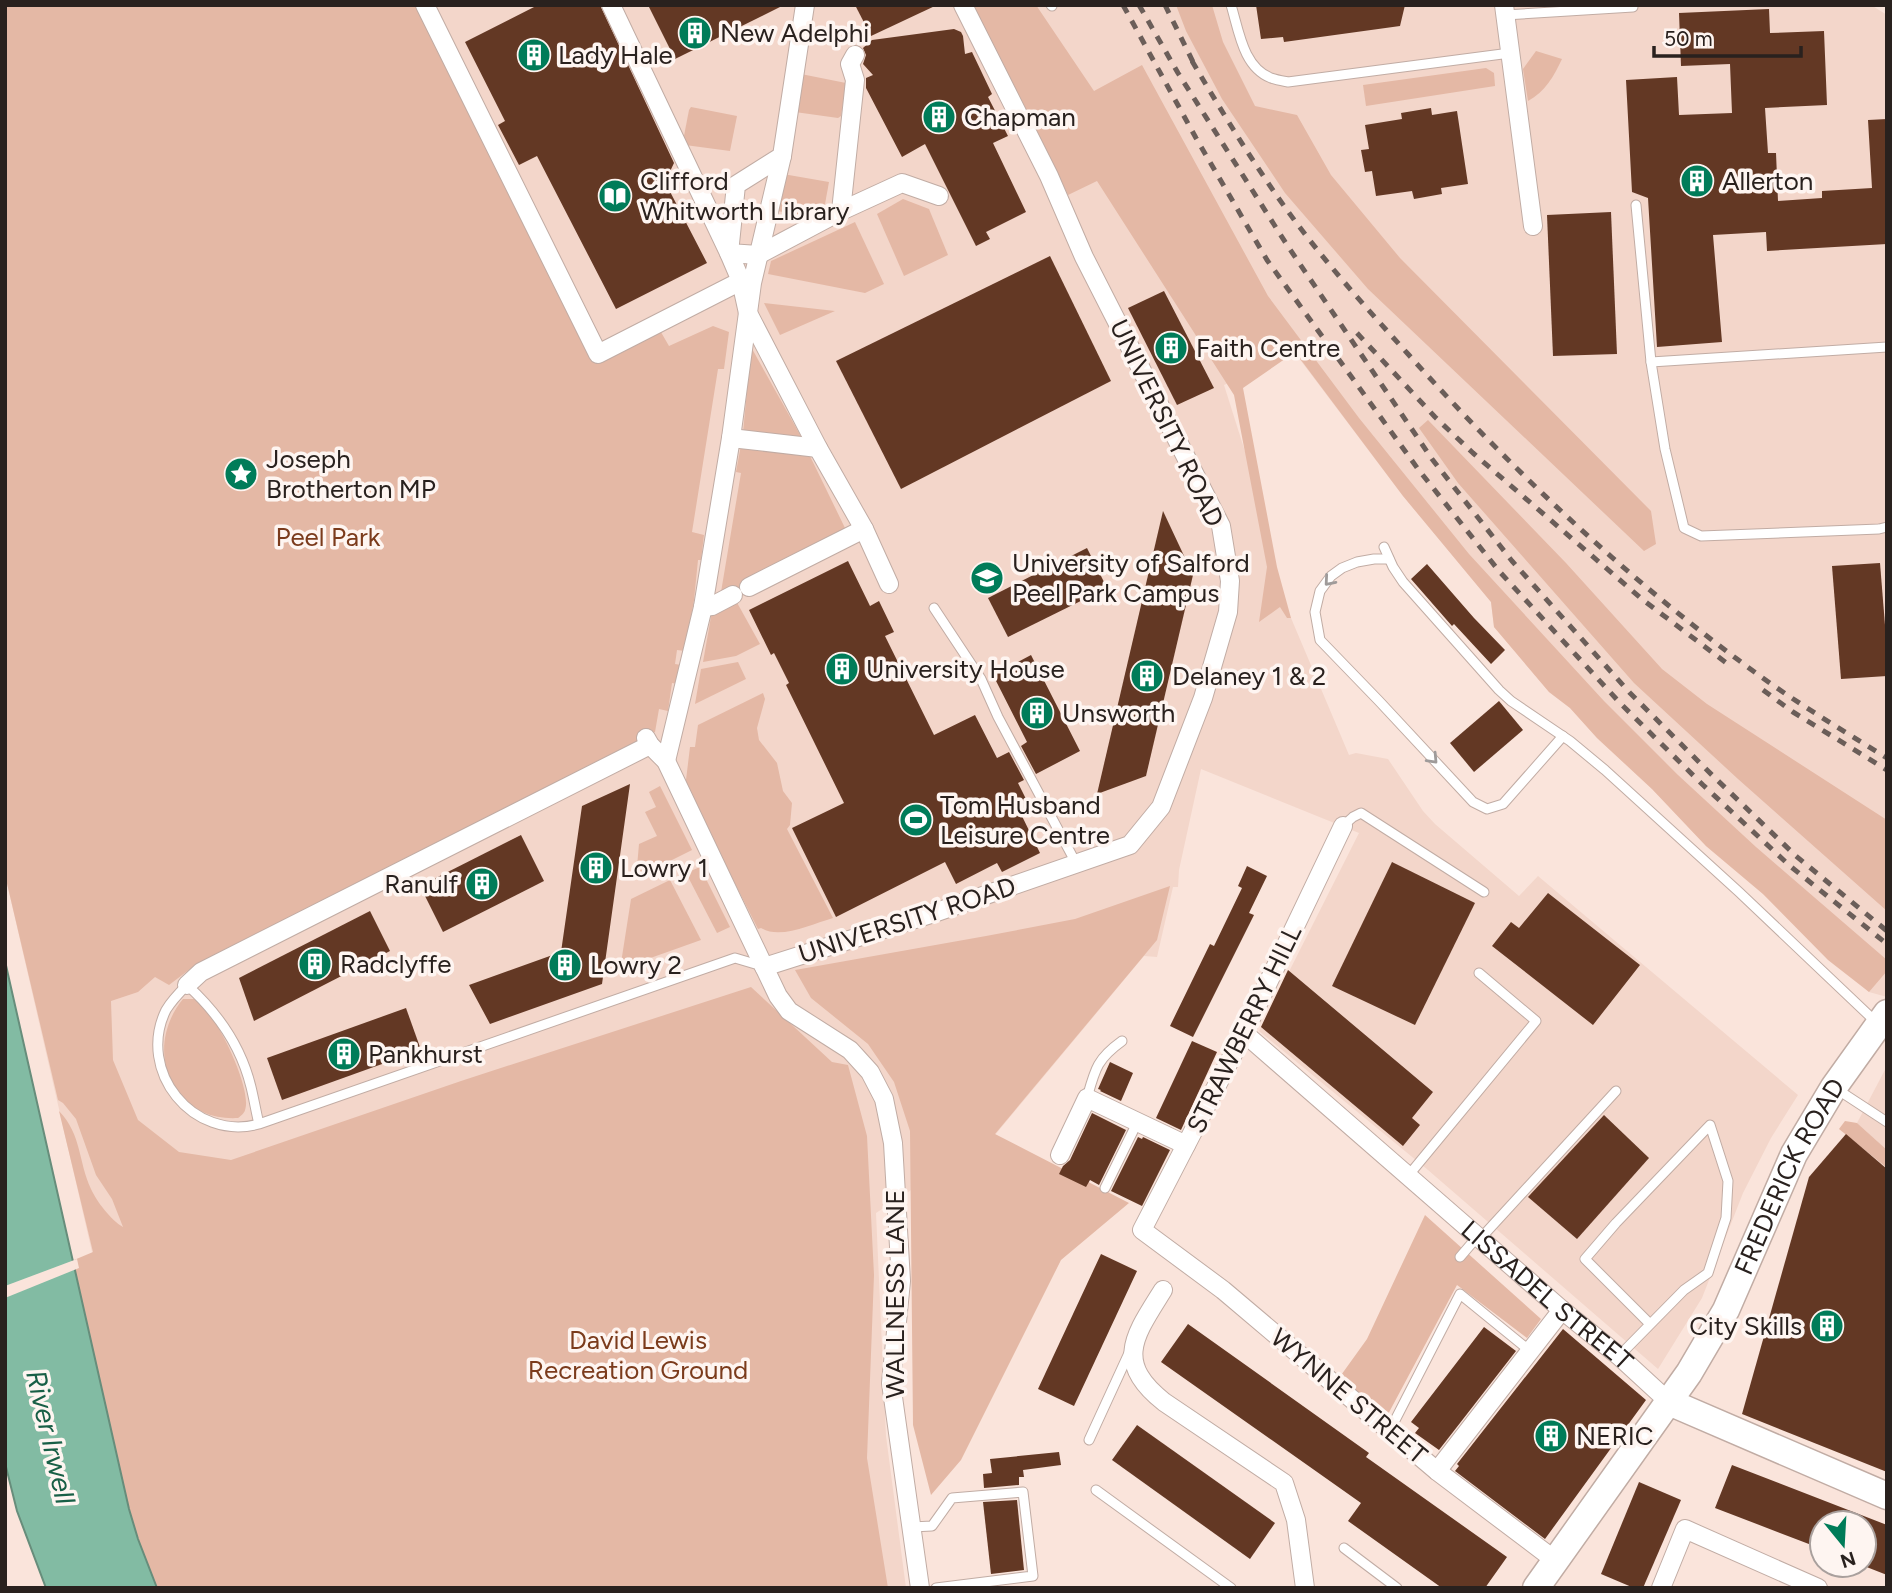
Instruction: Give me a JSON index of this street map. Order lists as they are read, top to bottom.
{
  "streets": {
    "main road": ["FREDERICK ROAD", "LISSADEL STREET"],
    "street": [
      "UNIVERSITY ROAD",
      "STRAWBERRY HILL",
      "WALLNESS LANE",
      "WYNNE STREET"
    ]
  },
  "crossings": [
    ["UNIVERSITY ROAD", "WALLNESS LANE"],
    ["STRAWBERRY HILL", "LISSADEL STREET"],
    ["STRAWBERRY HILL", "WYNNE STREET"],
    ["FREDERICK ROAD", "LISSADEL STREET"],
    ["FREDERICK ROAD", "WYNNE STREET"]
  ],
  "water": ["River Irwell"],
  "parks": ["Peel Park", "David Lewis Recreation Ground"],
  "places": {
    "building": [
      "New Adelphi",
      "Lady Hale",
      "Chapman",
      "Allerton",
      "Faith Centre",
      "University House",
      "Delaney 1 & 2",
      "Unsworth",
      "Lowry 1",
      "Ranulf",
      "Radclyffe",
      "Lowry 2",
      "Pankhurst",
      "City Skills",
      "NERIC"
    ],
    "library": ["Clifford Whitworth Library"],
    "place": ["Joseph Brotherton MP"],
    "school or university": ["University of Salford Peel Park Campus"],
    "sports": ["Tom Husband Leisure Centre"]
  },
  "scale_bar": "50 m",
  "north": "bottom"
}
